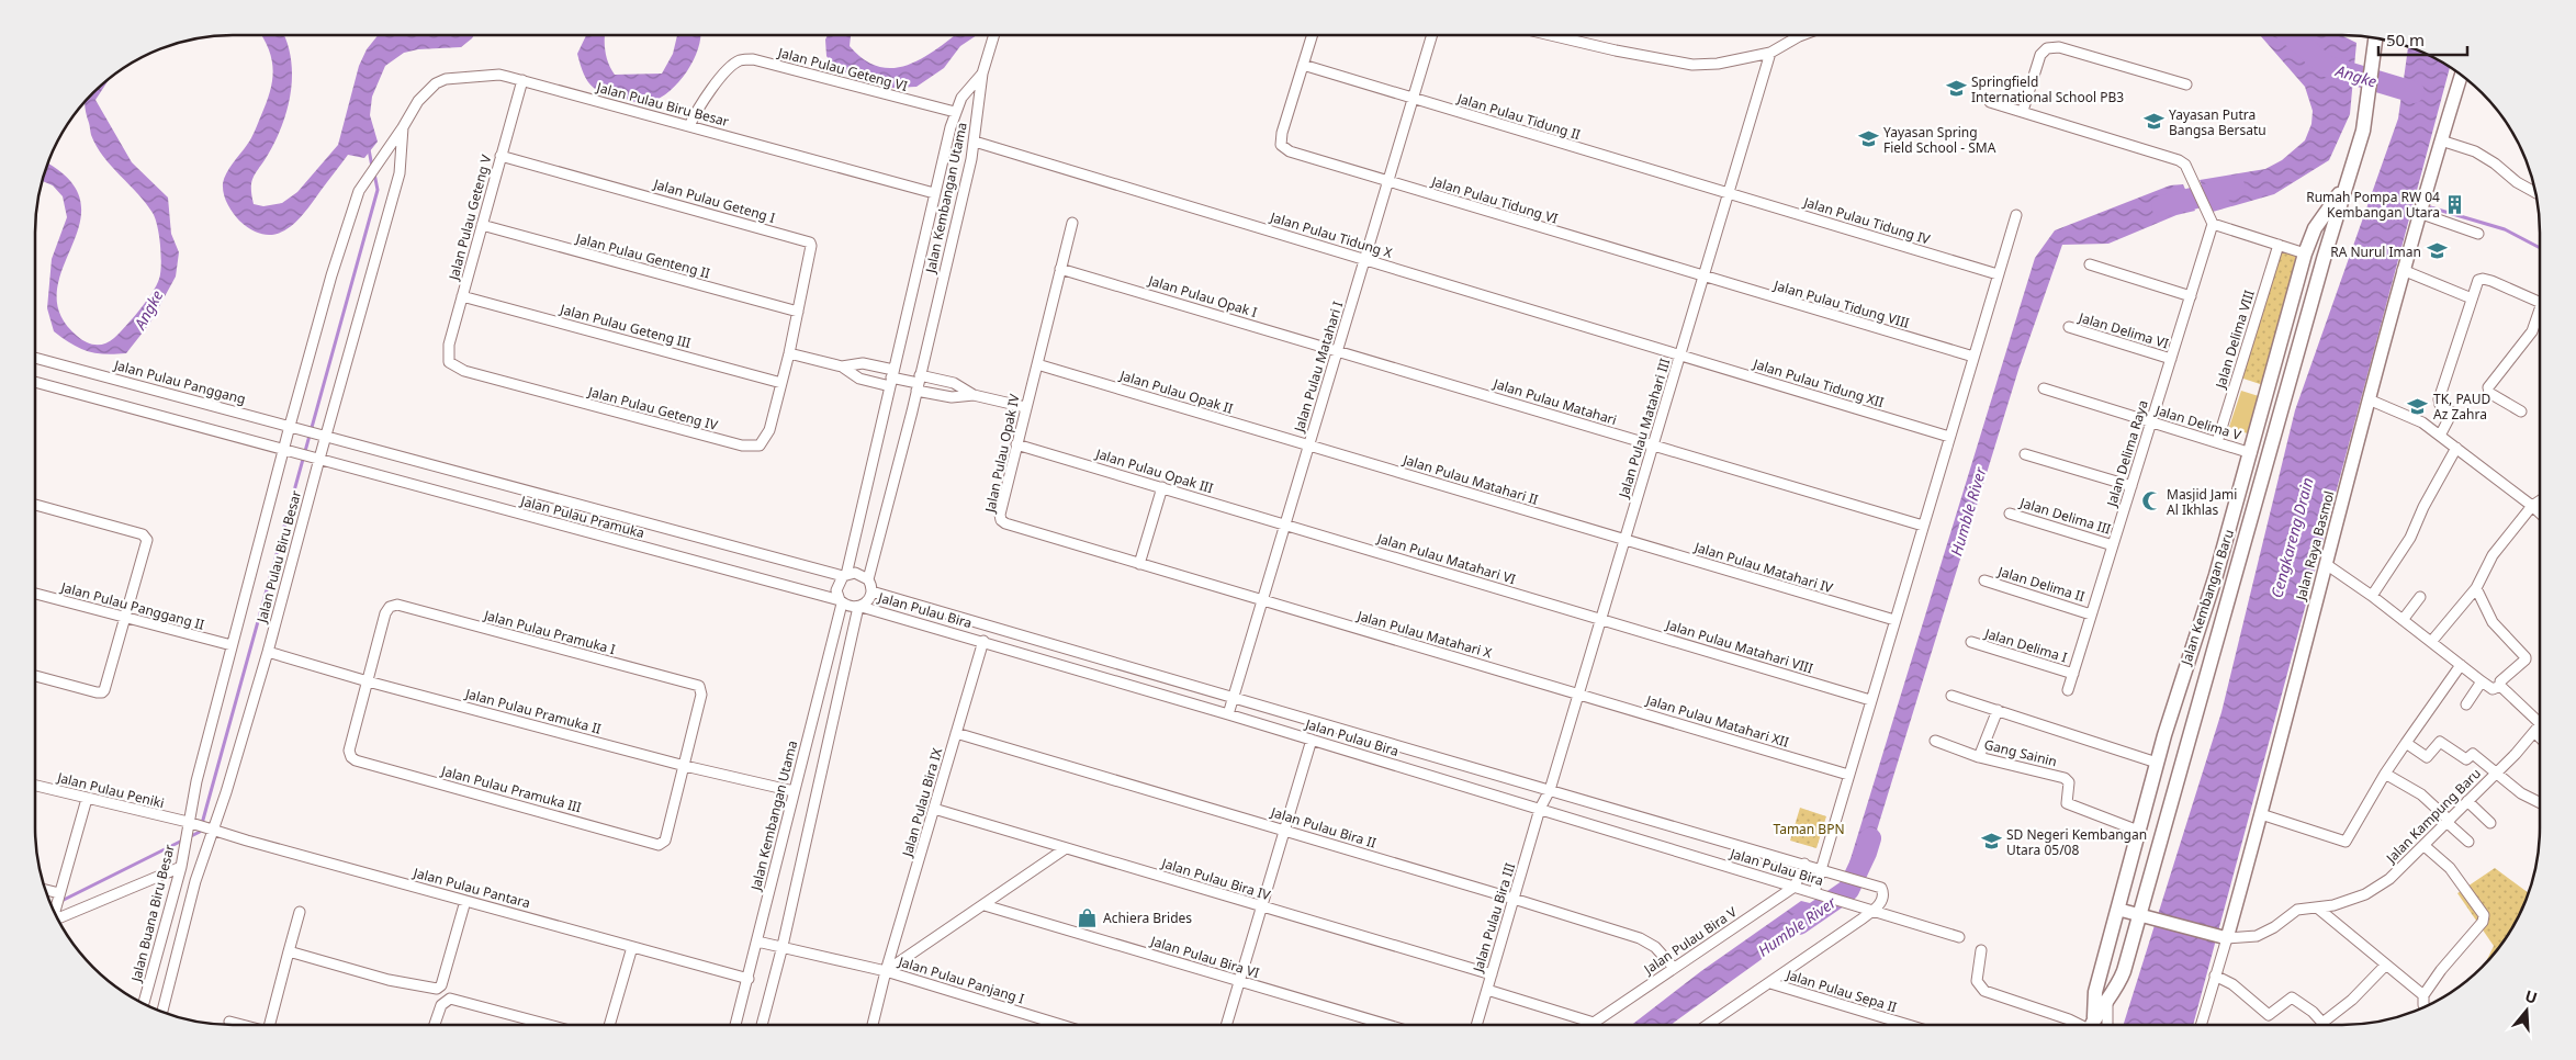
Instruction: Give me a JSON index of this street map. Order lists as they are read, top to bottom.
{
  "streets": {
    "main road": ["Jalan Kembangan Baru"],
    "street": [
      "Jalan Pulau Geteng VI",
      "Jalan Pulau Biru Besar",
      "Jalan Pulau Tidung II",
      "Jalan Kembangan Utama",
      "Jalan Pulau Tidung VI",
      "Jalan Pulau Geteng I",
      "Jalan Pulau Geteng V",
      "Jalan Pulau Tidung IV",
      "Jalan Pulau Tidung X",
      "Jalan Pulau Genteng II",
      "Jalan Pulau Opak I",
      "Jalan Pulau Tidung VIII",
      "Jalan Pulau Geteng III",
      "Jalan Delima VI",
      "Jalan Delima VIII",
      "Jalan Pulau Matahari I",
      "Jalan Pulau Panggang",
      "Jalan Pulau Tidung XII",
      "Jalan Pulau Opak II",
      "Jalan Pulau Matahari",
      "Jalan Pulau Geteng IV",
      "Jalan Delima V",
      "Jalan Pulau Matahari III",
      "Jalan Pulau Opak IV",
      "Jalan Delima Raya",
      "Jalan Pulau Opak III",
      "Jalan Pulau Matahari II",
      "Jalan Delima III",
      "Jalan Pulau Pramuka",
      "Jalan Raya Basmol",
      "Jalan Pulau Matahari VI",
      "Jalan Pulau Matahari IV",
      "Jalan Delima II",
      "Jalan Pulau Panggang II",
      "Jalan Pulau Bira",
      "Jalan Pulau Pramuka I",
      "Jalan Pulau Matahari X",
      "Jalan Delima I",
      "Jalan Pulau Matahari VIII",
      "Jalan Pulau Pramuka II",
      "Jalan Pulau Matahari XII",
      "Gang Sainin",
      "Jalan Pulau Pramuka III",
      "Jalan Pulau Peniki",
      "Jalan Pulau Bira IX",
      "Jalan Kampung Baru",
      "Jalan Pulau Bira II",
      "Jalan Pulau Bira IV",
      "Jalan Pulau Pantara",
      "Jalan Buana Biru Besar",
      "Jalan Pulau Bira III",
      "Jalan Pulau Bira V",
      "Jalan Pulau Bira VI",
      "Jalan Pulau Panjang I",
      "Jalan Pulau Sepa II"
    ]
  },
  "crossings": [
    ["Jalan Pulau Geteng VI", "Jalan Pulau Biru Besar"],
    ["Jalan Pulau Geteng VI", "Jalan Kembangan Utama"],
    ["Jalan Pulau Biru Besar", "Jalan Kembangan Utama"],
    ["Jalan Pulau Biru Besar", "Jalan Pulau Geteng V"],
    ["Jalan Pulau Biru Besar", "Jalan Pulau Panggang"],
    ["Jalan Pulau Biru Besar", "Jalan Pulau Pramuka"],
    ["Jalan Pulau Biru Besar", "Jalan Pulau Panggang II"],
    ["Jalan Pulau Biru Besar", "Jalan Pulau Pramuka II"],
    ["Jalan Pulau Biru Besar", "Jalan Pulau Peniki"],
    ["Jalan Pulau Biru Besar", "Jalan Pulau Pantara"],
    ["Jalan Pulau Biru Besar", "Jalan Buana Biru Besar"],
    ["Jalan Pulau Tidung II", "Jalan Pulau Tidung VI"],
    ["Jalan Pulau Tidung II", "Jalan Pulau Tidung IV"],
    ["Jalan Pulau Tidung II", "Jalan Pulau Matahari I"],
    ["Jalan Pulau Tidung II", "Jalan Pulau Matahari III"],
    ["Jalan Kembangan Utama", "Jalan Pulau Tidung X"],
    ["Jalan Kembangan Utama", "Jalan Pulau Pramuka"],
    ["Jalan Kembangan Utama", "Jalan Pulau Bira"],
    ["Jalan Kembangan Utama", "Jalan Pulau Pramuka II"],
    ["Jalan Kembangan Utama", "Jalan Pulau Pantara"],
    ["Jalan Pulau Tidung VI", "Jalan Pulau Tidung VIII"],
    ["Jalan Pulau Tidung VI", "Jalan Pulau Matahari I"],
    ["Jalan Pulau Tidung VI", "Jalan Pulau Matahari III"],
    ["Jalan Pulau Geteng I", "Jalan Pulau Geteng V"],
    ["Jalan Pulau Geteng I", "Jalan Pulau Genteng II"],
    ["Jalan Pulau Geteng I", "Jalan Pulau Geteng IV"],
    ["Jalan Pulau Geteng V", "Jalan Pulau Genteng II"],
    ["Jalan Pulau Geteng V", "Jalan Pulau Geteng III"],
    ["Jalan Pulau Geteng V", "Jalan Pulau Geteng IV"],
    ["Jalan Pulau Tidung IV", "Jalan Pulau Matahari III"],
    ["Jalan Pulau Tidung X", "Jalan Pulau Matahari I"],
    ["Jalan Pulau Tidung X", "Jalan Pulau Tidung XII"],
    ["Jalan Pulau Tidung X", "Jalan Pulau Matahari III"],
    ["Jalan Pulau Opak I", "Jalan Pulau Matahari I"],
    ["Jalan Pulau Opak I", "Jalan Pulau Matahari"],
    ["Jalan Pulau Opak I", "Jalan Pulau Opak IV"],
    ["Jalan Pulau Tidung VIII", "Jalan Pulau Matahari III"],
    ["Jalan Pulau Geteng III", "Jalan Pulau Geteng IV"],
    ["Jalan Delima VI", "Jalan Delima Raya"],
    ["Jalan Delima VIII", "Jalan Delima V"],
    ["Jalan Pulau Matahari I", "Jalan Pulau Opak II"],
    ["Jalan Pulau Matahari I", "Jalan Pulau Matahari"],
    ["Jalan Pulau Matahari I", "Jalan Pulau Opak IV"],
    ["Jalan Pulau Matahari I", "Jalan Pulau Opak III"],
    ["Jalan Pulau Matahari I", "Jalan Pulau Matahari II"],
    ["Jalan Pulau Matahari I", "Jalan Pulau Matahari VI"],
    ["Jalan Pulau Matahari I", "Jalan Pulau Bira"],
    ["Jalan Pulau Matahari I", "Jalan Pulau Matahari X"],
    ["Jalan Pulau Panggang", "Jalan Pulau Pramuka"],
    ["Jalan Pulau Tidung XII", "Jalan Pulau Matahari III"],
    ["Jalan Pulau Opak II", "Jalan Pulau Opak IV"],
    ["Jalan Pulau Opak II", "Jalan Pulau Matahari II"],
    ["Jalan Pulau Matahari", "Jalan Pulau Matahari III"],
    ["Jalan Delima V", "Jalan Delima Raya"],
    ["Jalan Delima V", "Jalan Kembangan Baru"],
    ["Jalan Pulau Matahari III", "Jalan Pulau Matahari II"],
    ["Jalan Pulau Matahari III", "Jalan Pulau Matahari VI"],
    ["Jalan Pulau Matahari III", "Jalan Pulau Matahari IV"],
    ["Jalan Pulau Matahari III", "Jalan Pulau Bira"],
    ["Jalan Pulau Matahari III", "Jalan Pulau Matahari X"],
    ["Jalan Pulau Matahari III", "Jalan Pulau Matahari VIII"],
    ["Jalan Pulau Matahari III", "Jalan Pulau Matahari XII"],
    ["Jalan Pulau Matahari III", "Jalan Pulau Bira III"],
    ["Jalan Pulau Opak IV", "Jalan Pulau Opak III"],
    ["Jalan Pulau Opak IV", "Jalan Pulau Matahari X"],
    ["Jalan Delima Raya", "Jalan Delima III"],
    ["Jalan Delima Raya", "Jalan Delima II"],
    ["Jalan Delima Raya", "Jalan Delima I"],
    ["Jalan Pulau Opak III", "Jalan Pulau Matahari VI"],
    ["Jalan Pulau Matahari II", "Jalan Pulau Matahari IV"],
    ["Jalan Pulau Pramuka", "Jalan Pulau Bira"],
    ["Jalan Raya Basmol", "Jalan Kampung Baru"],
    ["Jalan Pulau Matahari VI", "Jalan Pulau Matahari VIII"],
    ["Jalan Kembangan Baru", "Gang Sainin"],
    ["Jalan Pulau Bira", "Jalan Pulau Bira IX"],
    ["Jalan Pulau Bira", "Jalan Pulau Bira III"],
    ["Jalan Pulau Bira", "Jalan Pulau Bira V"],
    ["Jalan Pulau Pramuka I", "Jalan Pulau Pramuka II"],
    ["Jalan Pulau Pramuka I", "Jalan Pulau Pramuka III"],
    ["Jalan Pulau Matahari X", "Jalan Pulau Matahari XII"],
    ["Jalan Pulau Pramuka II", "Jalan Pulau Pramuka III"],
    ["Jalan Pulau Peniki", "Jalan Pulau Pantara"],
    ["Jalan Pulau Peniki", "Jalan Buana Biru Besar"],
    ["Jalan Pulau Bira IX", "Jalan Pulau Bira II"],
    ["Jalan Pulau Bira IX", "Jalan Pulau Bira IV"],
    ["Jalan Pulau Bira IX", "Jalan Pulau Panjang I"],
    ["Jalan Pulau Bira II", "Jalan Pulau Bira III"],
    ["Jalan Pulau Bira II", "Jalan Pulau Bira V"],
    ["Jalan Pulau Bira IV", "Jalan Pulau Bira III"],
    ["Jalan Pulau Pantara", "Jalan Buana Biru Besar"]
  ],
  "water": ["Angke", "Humble River", "Cengkareng Drain"],
  "parks": ["Taman BPN"],
  "places": {
    "school or university": [
      "Springfield International School PB3",
      "Yayasan Putra Bangsa Bersatu",
      "Yayasan Spring Field School - SMA",
      "RA Nurul Iman",
      "TK, PAUD Az Zahra",
      "SD Negeri Kembangan Utara 05/08"
    ],
    "building": ["Rumah Pompa RW 04 Kembangan Utara"],
    "mosque": ["Masjid Jami Al Ikhlas"],
    "shop": ["Achiera Brides"]
  },
  "scale_bar": "50 m",
  "north": "top"
}
